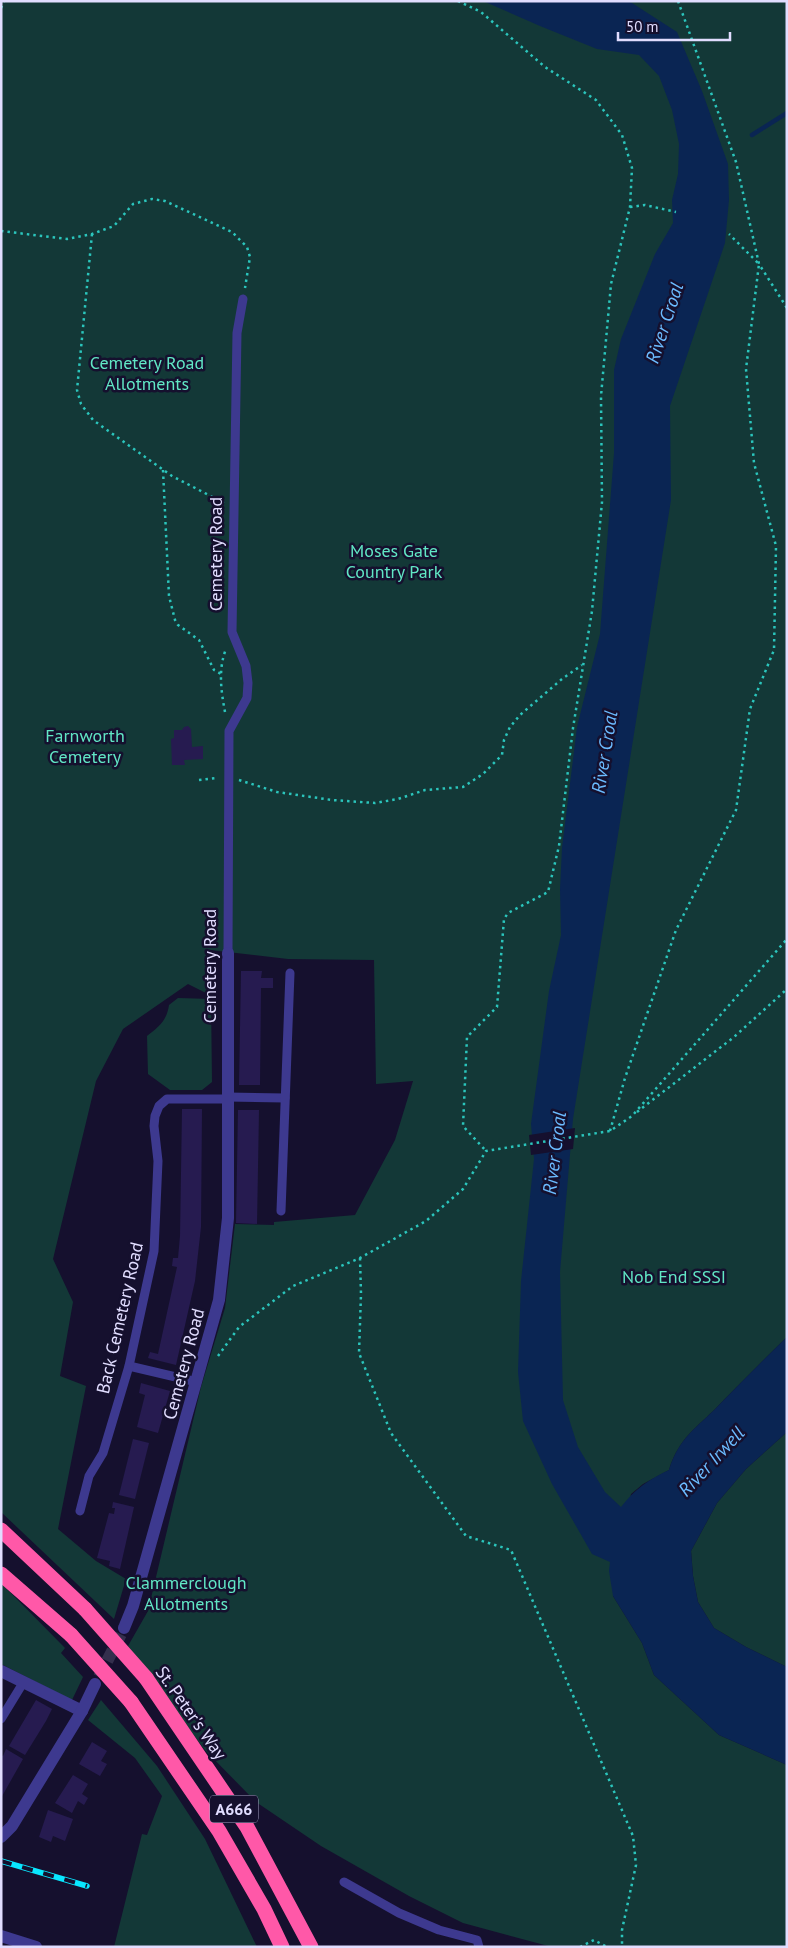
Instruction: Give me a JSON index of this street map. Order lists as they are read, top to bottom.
{
  "streets": {
    "highway": ["St. Peter's Way", "A666"],
    "street": ["Cemetery Road"],
    "lane": ["Back Cemetery Road"]
  },
  "crossings": [
    ["Cemetery Road", "Back Cemetery Road"]
  ],
  "water": ["River Croal", "River Irwell"],
  "parks": [
    "Cemetery Road Allotments",
    "Moses Gate Country Park",
    "Farnworth Cemetery",
    "Nob End SSSI",
    "Clammerclough Allotments"
  ],
  "scale_bar": "50 m"
}
